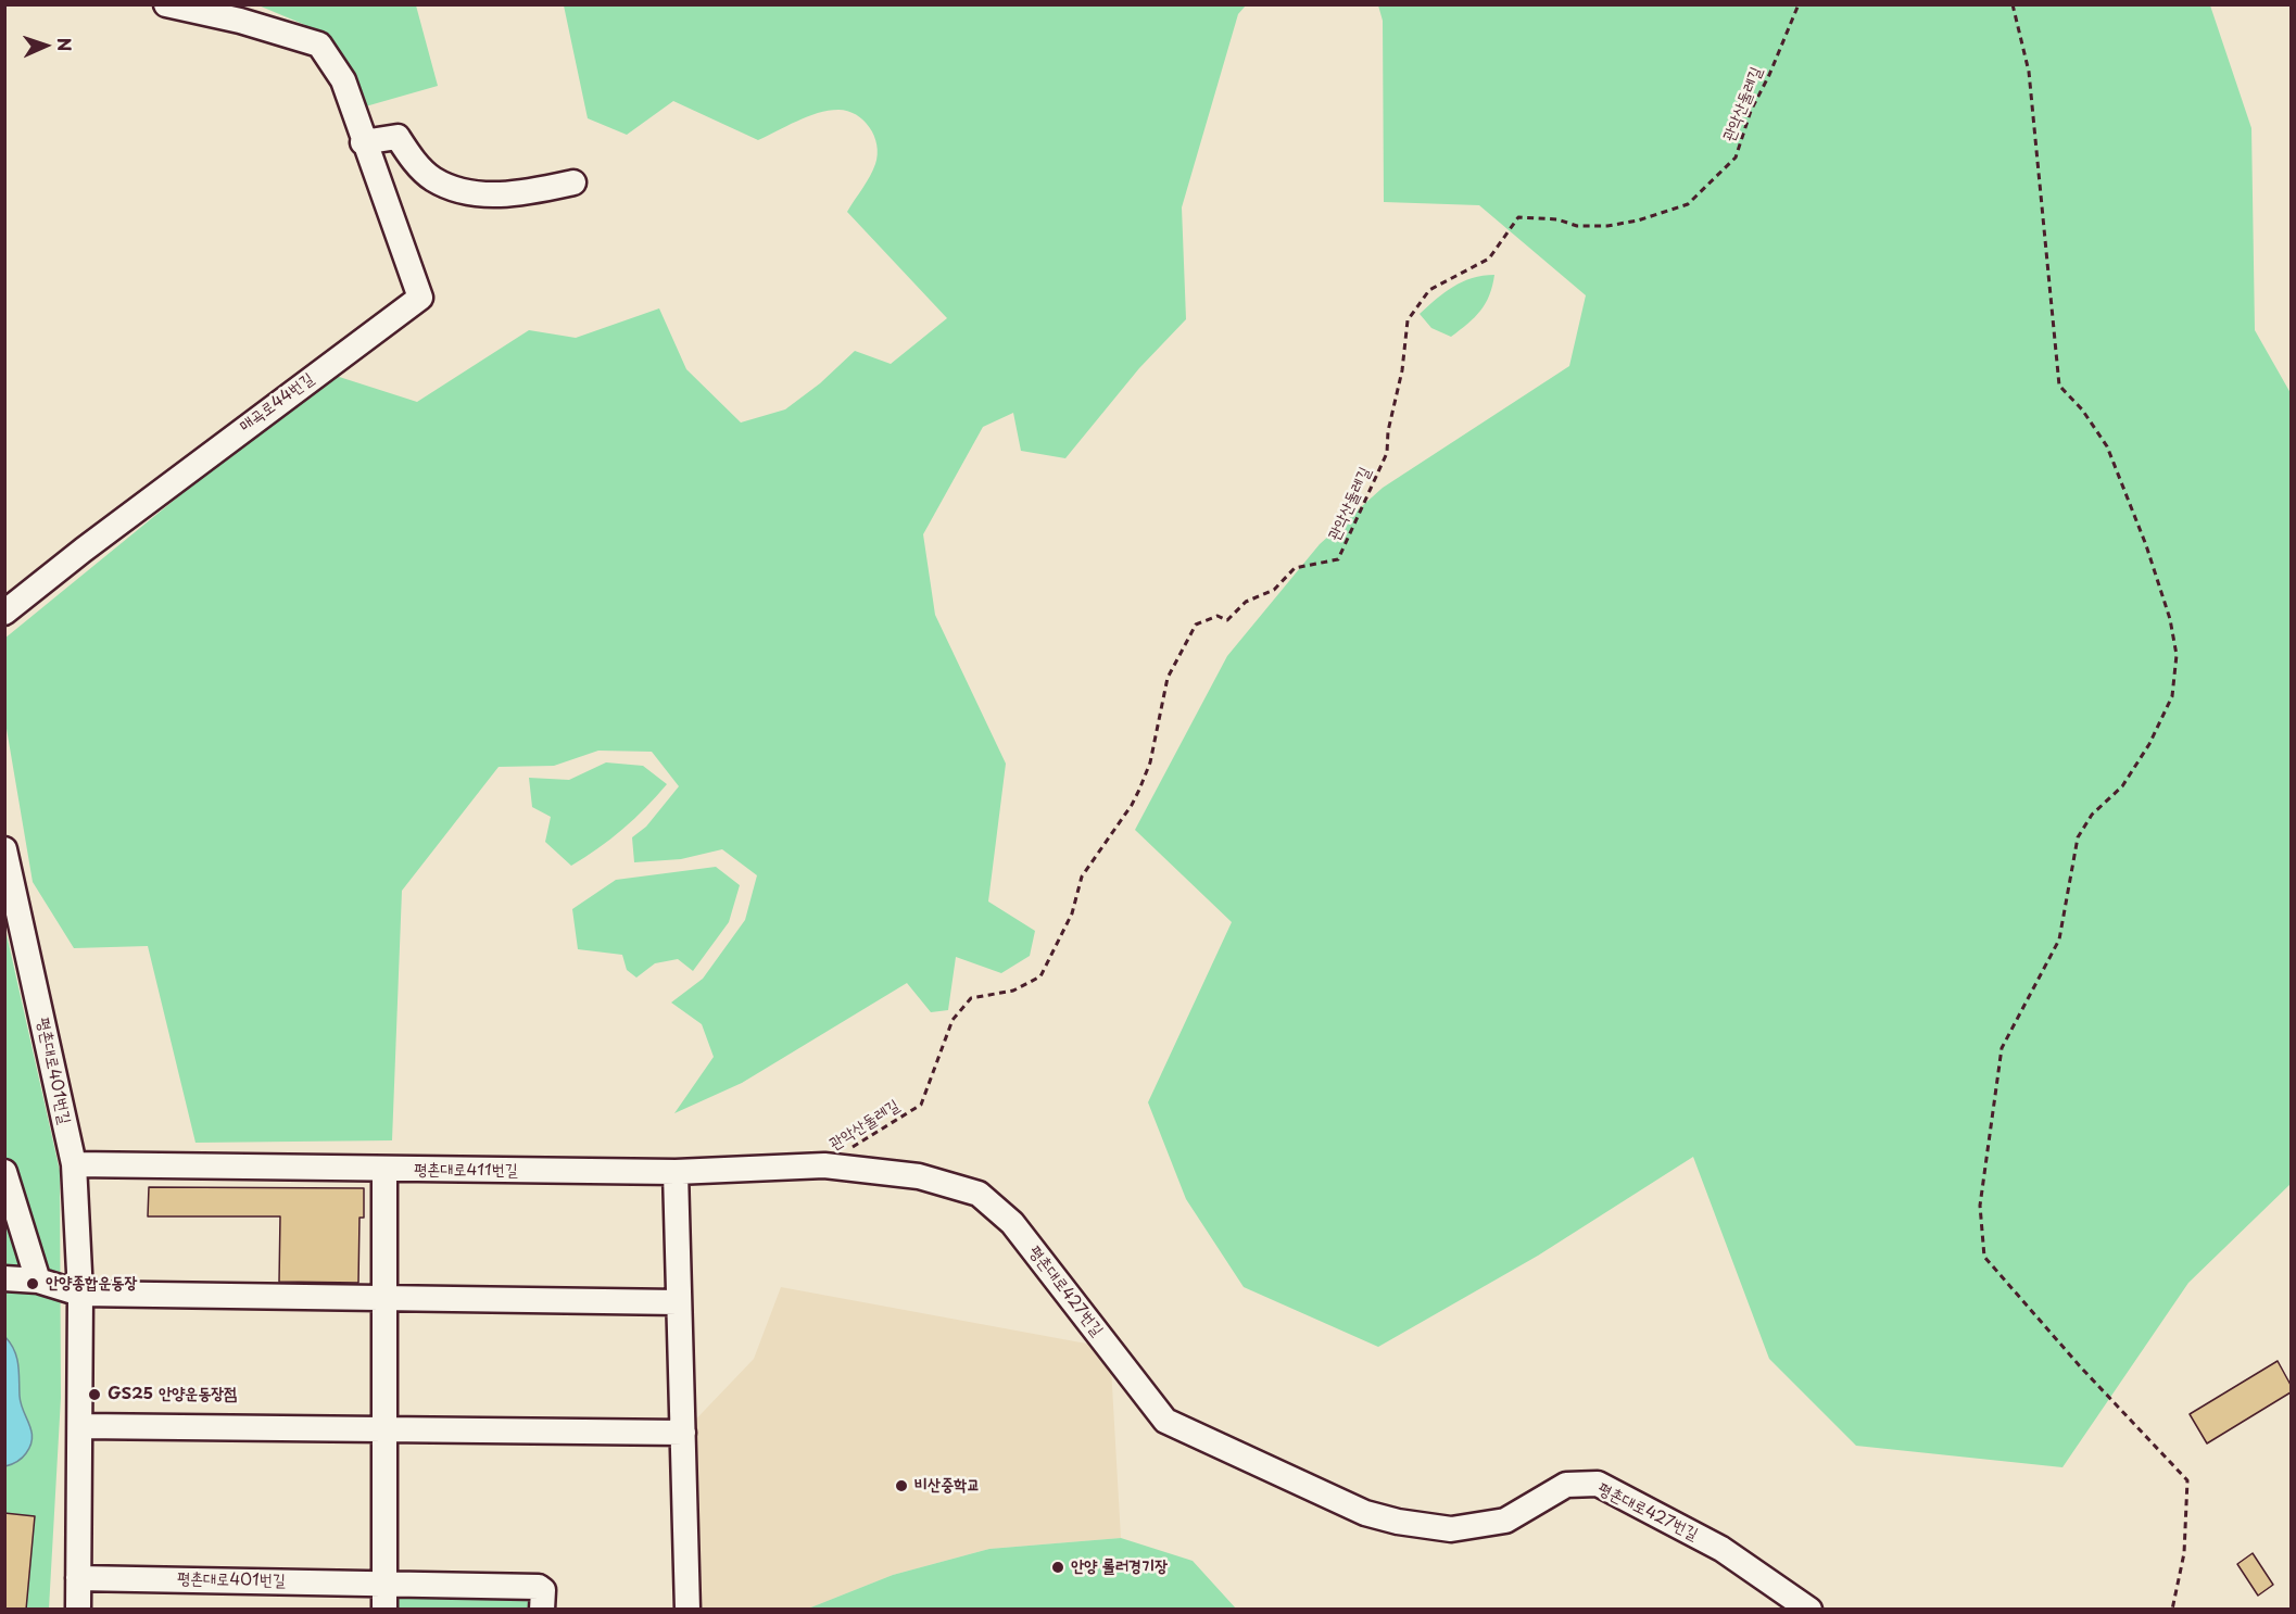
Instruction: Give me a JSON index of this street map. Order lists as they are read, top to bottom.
{
  "streets": {
    "street": [
      "매곡로44번길",
      "평촌대로401번길",
      "평촌대로411번길",
      "평촌대로427번길"
    ],
    "path": ["관악산둘레길"]
  },
  "crossings": [
    ["관악산둘레길", "평촌대로427번길"],
    ["평촌대로401번길", "평촌대로411번길"],
    ["평촌대로411번길", "평촌대로427번길"]
  ],
  "places": [
    "안양종합운동장",
    "GS25 안양운동장점",
    "비산중학교",
    "안양 롤러경기장"
  ],
  "north": "right"
}
